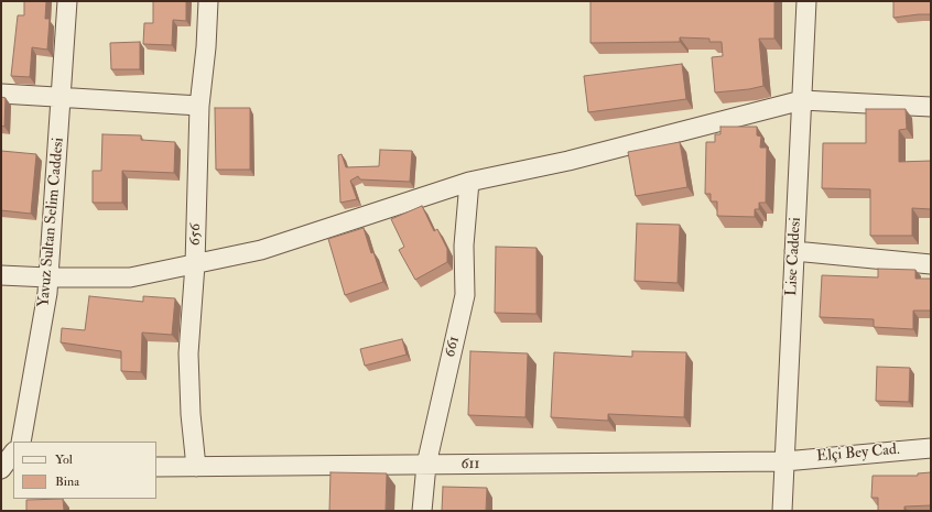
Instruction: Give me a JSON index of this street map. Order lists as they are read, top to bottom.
{
  "streets": {
    "street": [
      "Yavuz Sultan Selim Caddesi",
      "656",
      "Lise Caddesi",
      "661",
      "Elçi Bey Cad.",
      "611"
    ]
  },
  "crossings": [
    ["656", "611"],
    ["Lise Caddesi", "Elçi Bey Cad."],
    ["Lise Caddesi", "611"],
    ["661", "611"],
    ["Elçi Bey Cad.", "611"]
  ],
  "legend": ["Yol", "Bina"]
}
